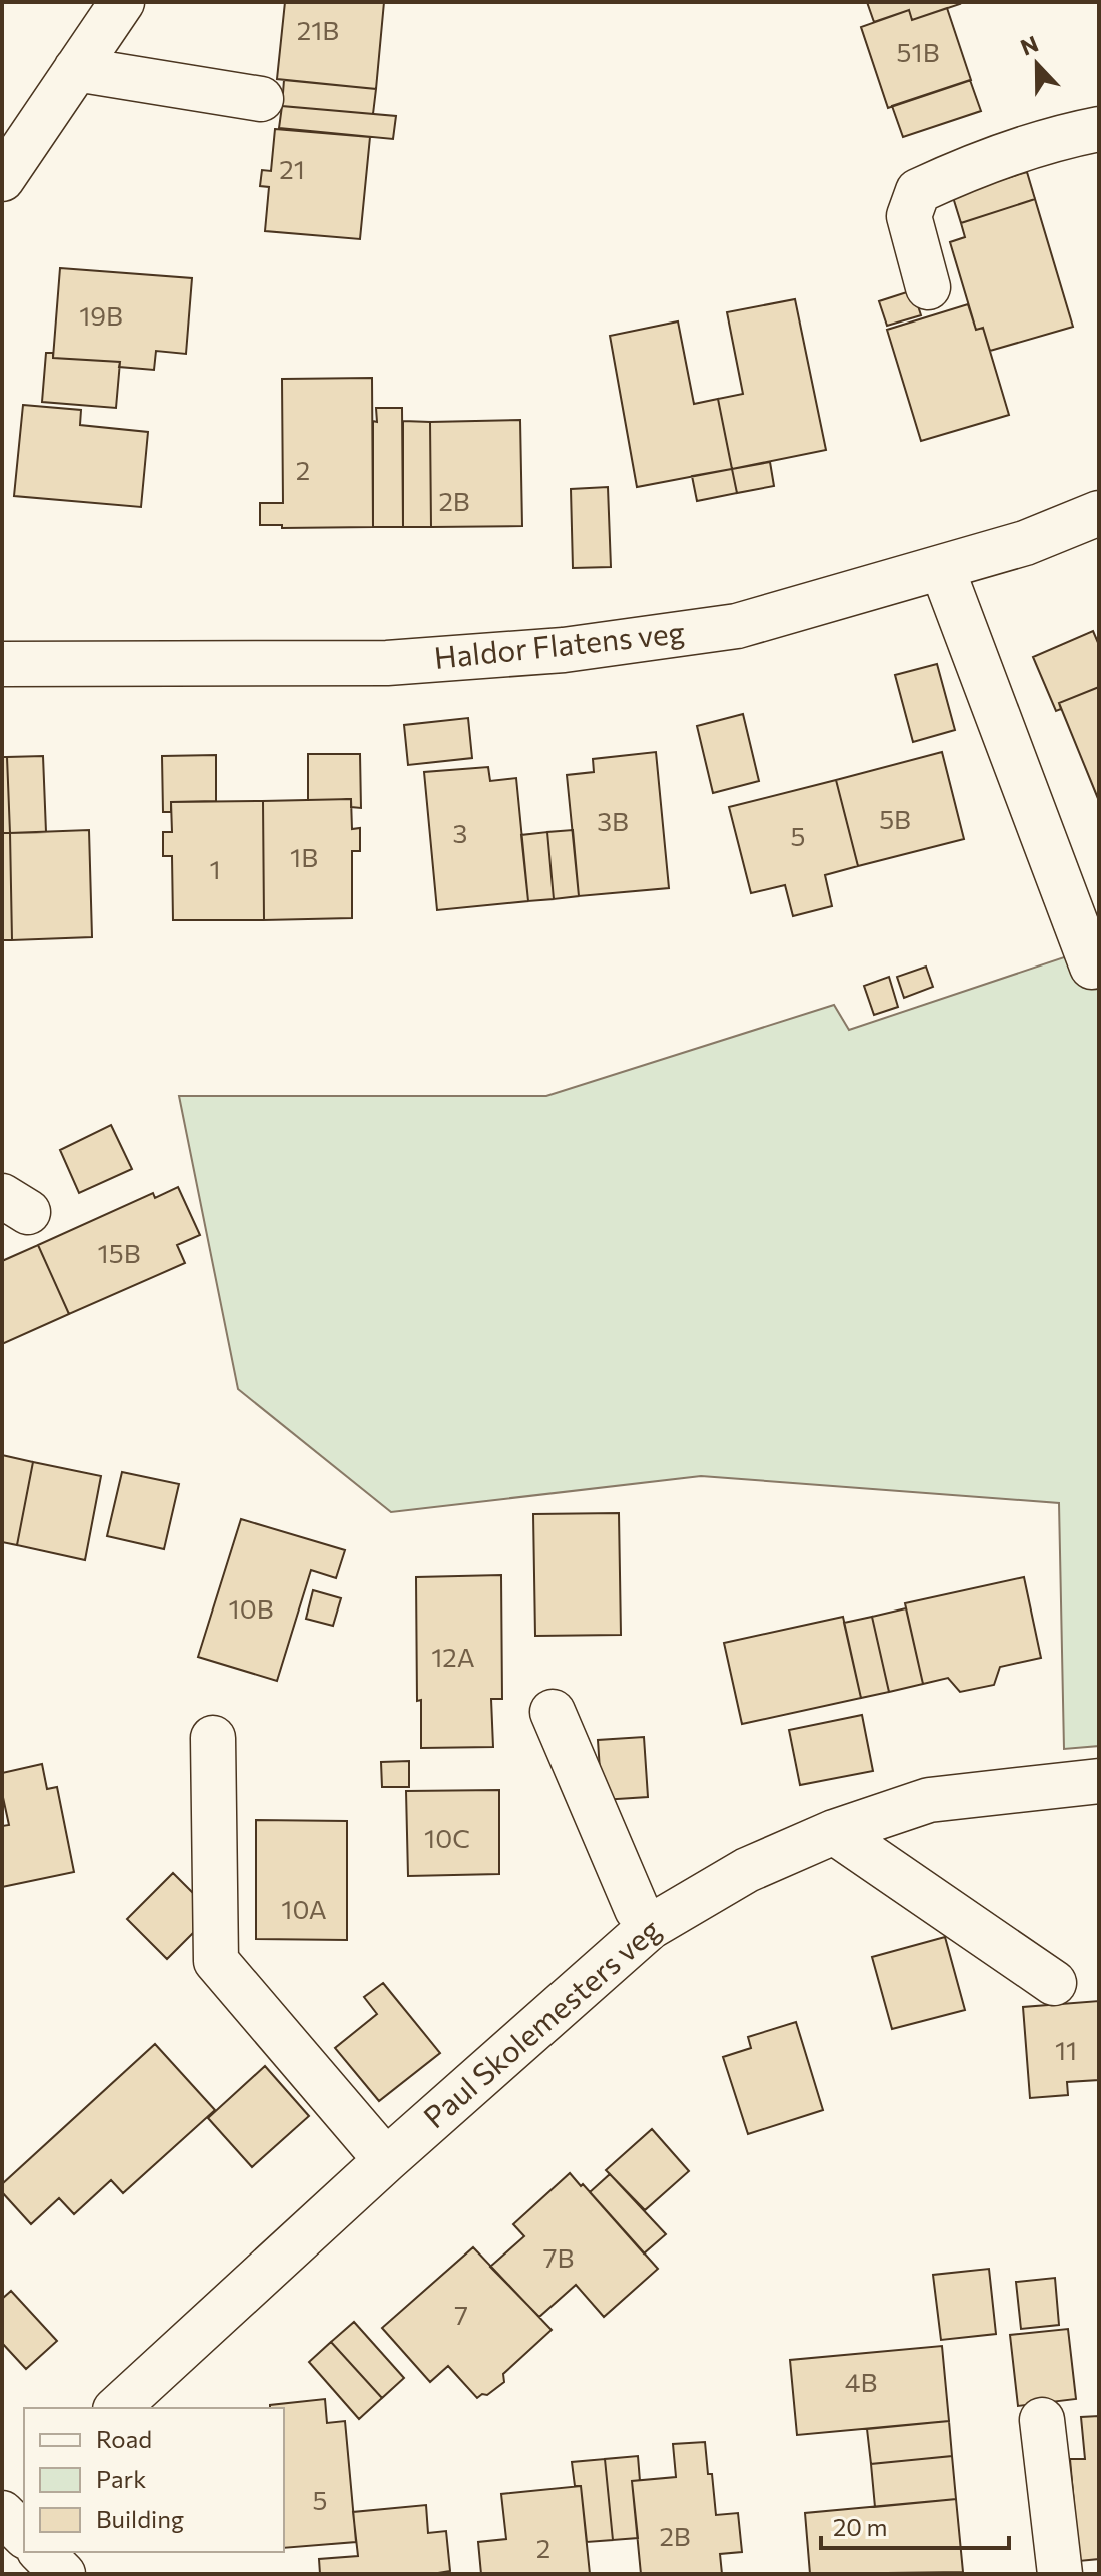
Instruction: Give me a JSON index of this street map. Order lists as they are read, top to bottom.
{
  "streets": {
    "street": ["Haldor Flatens veg", "Paul Skolemesters veg"]
  },
  "house_numbers": [
    "21B",
    "51B",
    "21",
    "19B",
    "2",
    "2B",
    "5B",
    "3B",
    "3",
    "5",
    "1B",
    "1",
    "15B",
    "10B",
    "12A",
    "10C",
    "10A",
    "11",
    "7B",
    "7",
    "4B",
    "5",
    "2B",
    "2"
  ],
  "legend": ["Road", "Park", "Building"],
  "scale_bar": "20 m",
  "north": "top"
}
